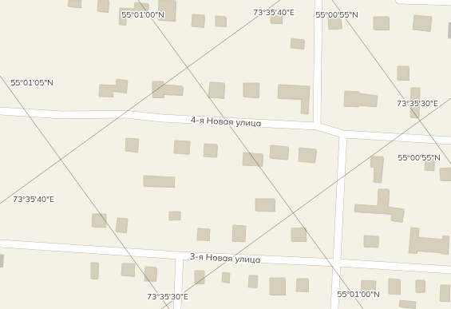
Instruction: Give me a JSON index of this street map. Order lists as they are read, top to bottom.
{
  "streets": {
    "street": ["4-я Новая улица", "3-я Новая улица"]
  },
  "coordinates": [
    "73°35'40\"E",
    "55°01'00\"N",
    "55°00'55\"N",
    "55°01'05\"N",
    "73°35'30\"E"
  ]
}
